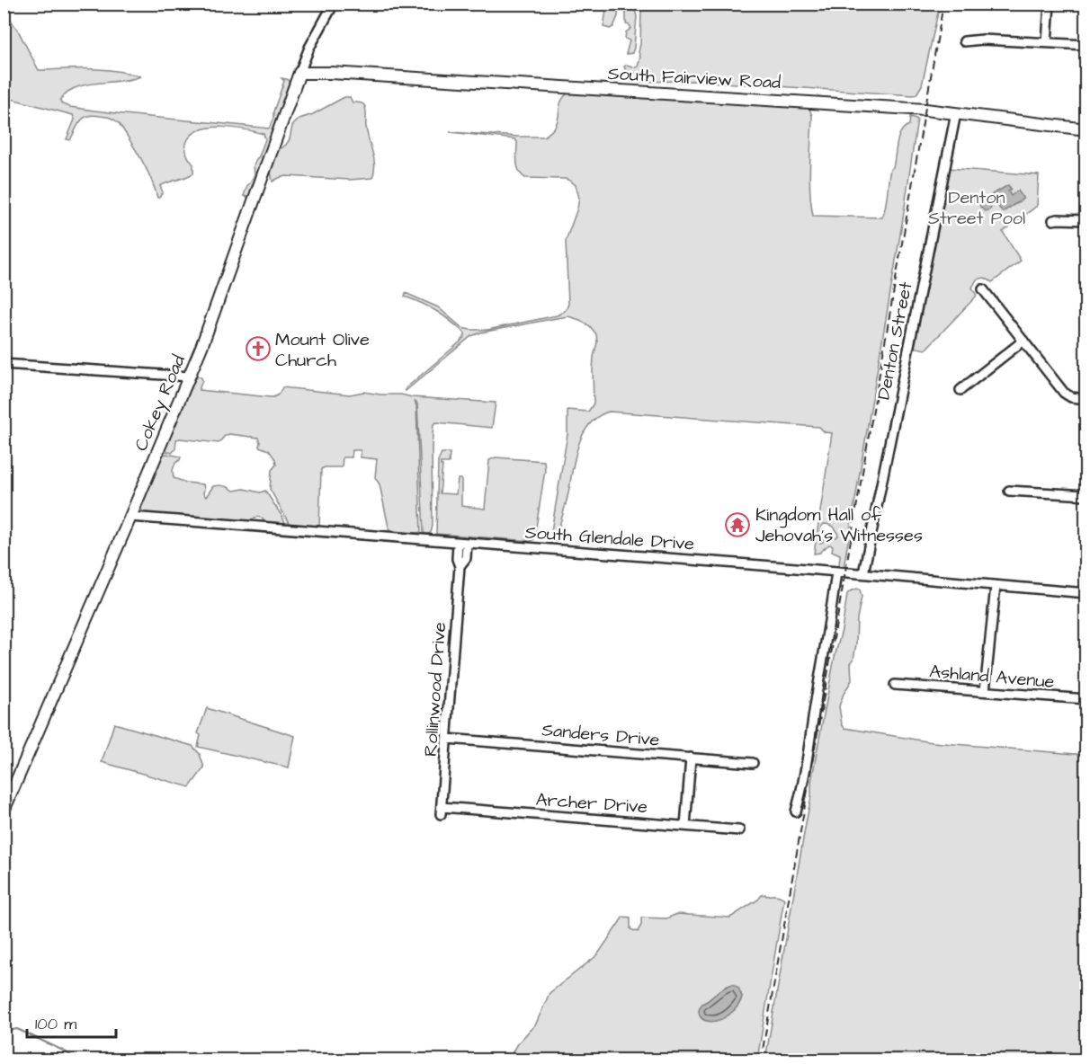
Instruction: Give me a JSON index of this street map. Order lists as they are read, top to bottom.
{
  "streets": {
    "main road": ["South Fairview Road", "Cokey Road"],
    "street": [
      "Denton Street",
      "South Glendale Drive",
      "Ashland Avenue",
      "Rollinwood Drive",
      "Sanders Drive",
      "Archer Drive"
    ]
  },
  "crossings": [
    ["South Fairview Road", "Denton Street"],
    ["South Fairview Road", "Cokey Road"],
    ["Denton Street", "South Glendale Drive"],
    ["Cokey Road", "South Glendale Drive"],
    ["South Glendale Drive", "Rollinwood Drive"],
    ["Rollinwood Drive", "Sanders Drive"],
    ["Rollinwood Drive", "Archer Drive"]
  ],
  "parks": ["Denton Street Pool"],
  "places": {
    "church": ["Mount Olive Church"],
    "temple": ["Kingdom Hall of Jehovah’s Witnesses"]
  },
  "scale_bar": "100 m"
}
